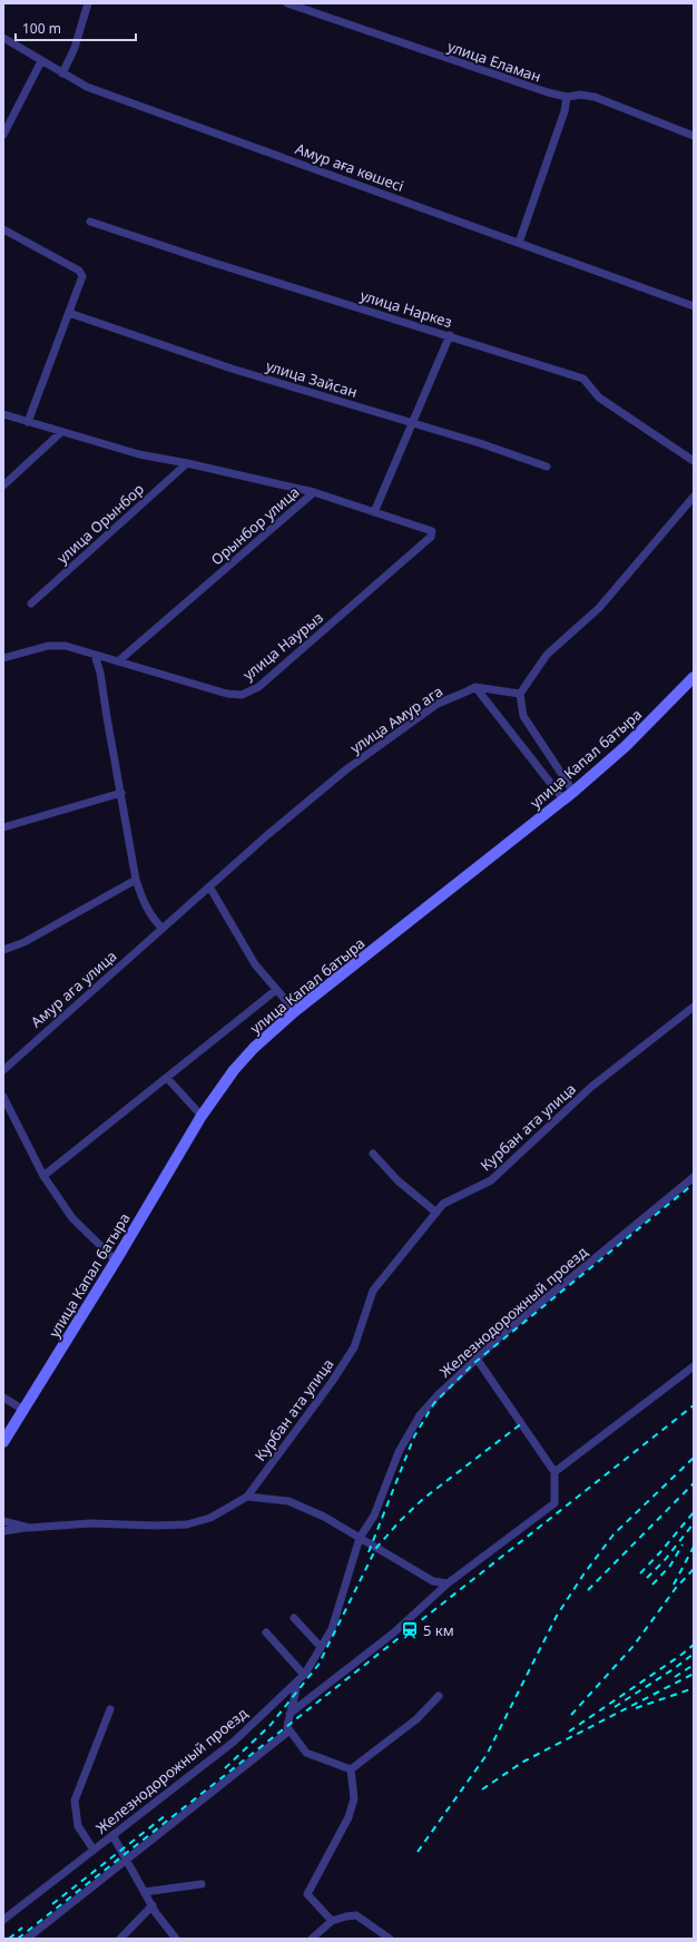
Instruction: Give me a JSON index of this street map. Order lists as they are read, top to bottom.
{
  "streets": {
    "main road": ["улица Капал батыра"],
    "street": [
      "улица Еламан",
      "Амур аға көшесі",
      "улица Наркез",
      "улица Зайсан",
      "улица Орынбор",
      "Орынбор улица",
      "улица Наурыз",
      "улица Амур ага",
      "Амур ага улица",
      "Курбан ата улица",
      "Железнодорожный проезд"
    ]
  },
  "crossings": [
    ["Орынбор улица", "улица Наурыз"],
    ["улица Амур ага", "Амур ага улица"]
  ],
  "places": {
    "station": ["5 км"]
  },
  "scale_bar": "100 m"
}
